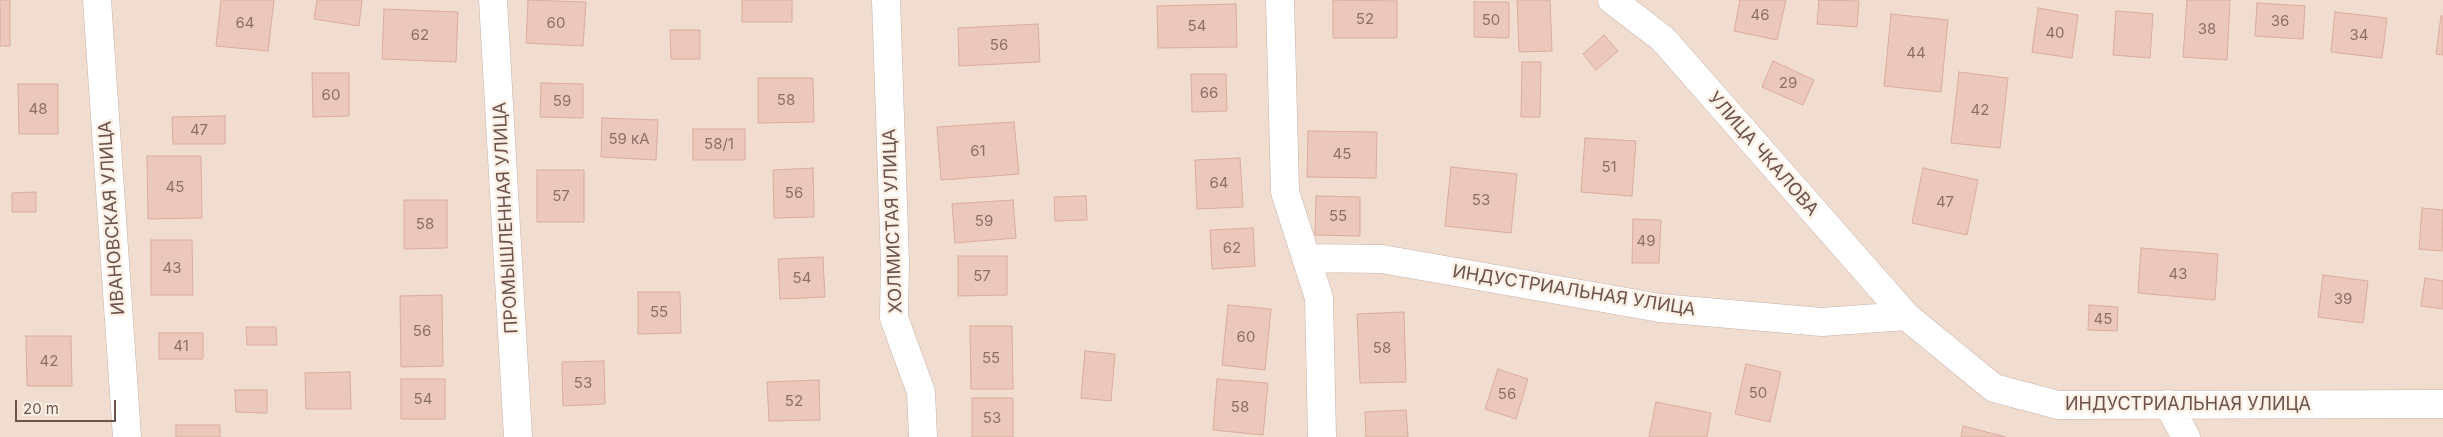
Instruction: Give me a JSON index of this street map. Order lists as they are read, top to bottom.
{
  "streets": {
    "street": [
      "УЛИЦА ЧКАЛОВА",
      "ИВАНОВСКАЯ УЛИЦА",
      "ПРОМЫШЛЕННАЯ УЛИЦА",
      "ХОЛМИСТАЯ УЛИЦА",
      "ИНДУСТРИАЛЬНАЯ УЛИЦА"
    ]
  },
  "crossings": [
    ["УЛИЦА ЧКАЛОВА", "ИНДУСТРИАЛЬНАЯ УЛИЦА"]
  ],
  "house_numbers": [
    "46",
    "52",
    "50",
    "36",
    "64",
    "60",
    "54",
    "38",
    "40",
    "62",
    "34",
    "56",
    "44",
    "29",
    "66",
    "60",
    "58",
    "59",
    "48",
    "42",
    "47",
    "59 кА",
    "58/1",
    "61",
    "45",
    "51",
    "64",
    "45",
    "56",
    "57",
    "53",
    "47",
    "55",
    "59",
    "58",
    "49",
    "62",
    "43",
    "43",
    "57",
    "54",
    "39",
    "55",
    "45",
    "56",
    "60",
    "41",
    "58",
    "55",
    "42",
    "53",
    "50",
    "56",
    "54",
    "52",
    "58",
    "53"
  ],
  "scale_bar": "20 m"
}
